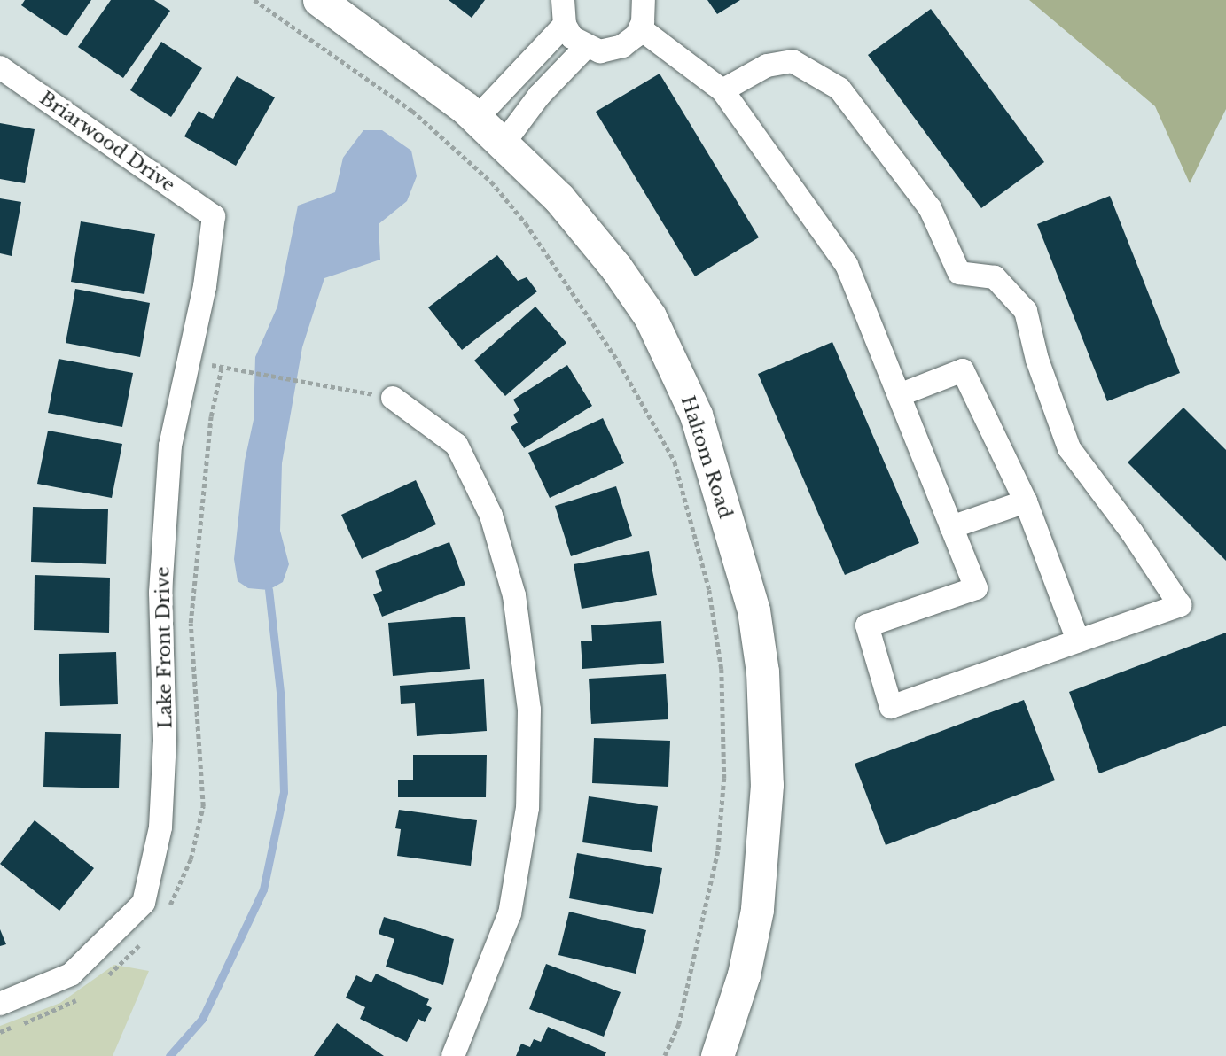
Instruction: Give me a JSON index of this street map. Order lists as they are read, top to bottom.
{
  "streets": {
    "main road": ["Haltom Road"],
    "street": ["Briarwood Drive", "Lake Front Drive"]
  },
  "crossings": [
    ["Briarwood Drive", "Lake Front Drive"]
  ]
}
